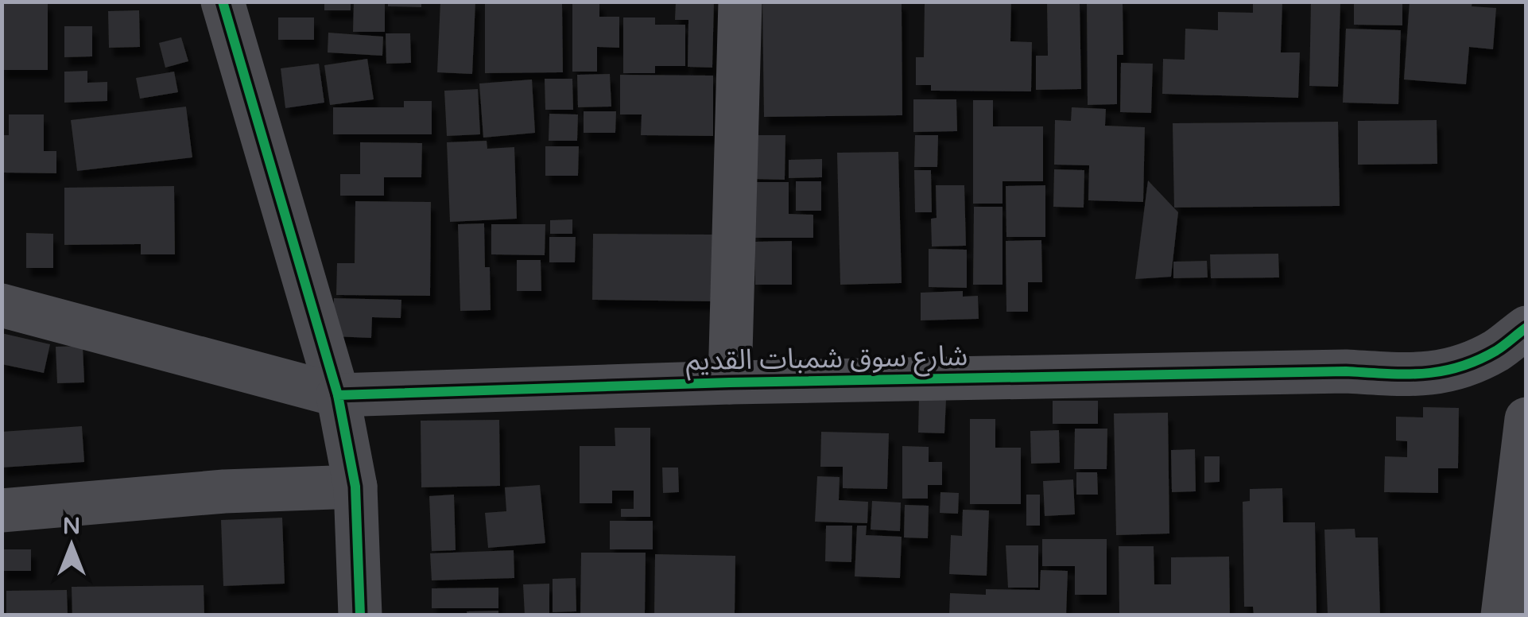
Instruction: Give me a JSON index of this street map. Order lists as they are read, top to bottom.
{
  "streets": {
    "street": ["شارع سوق شمبات القديم"]
  },
  "north": "top"
}
